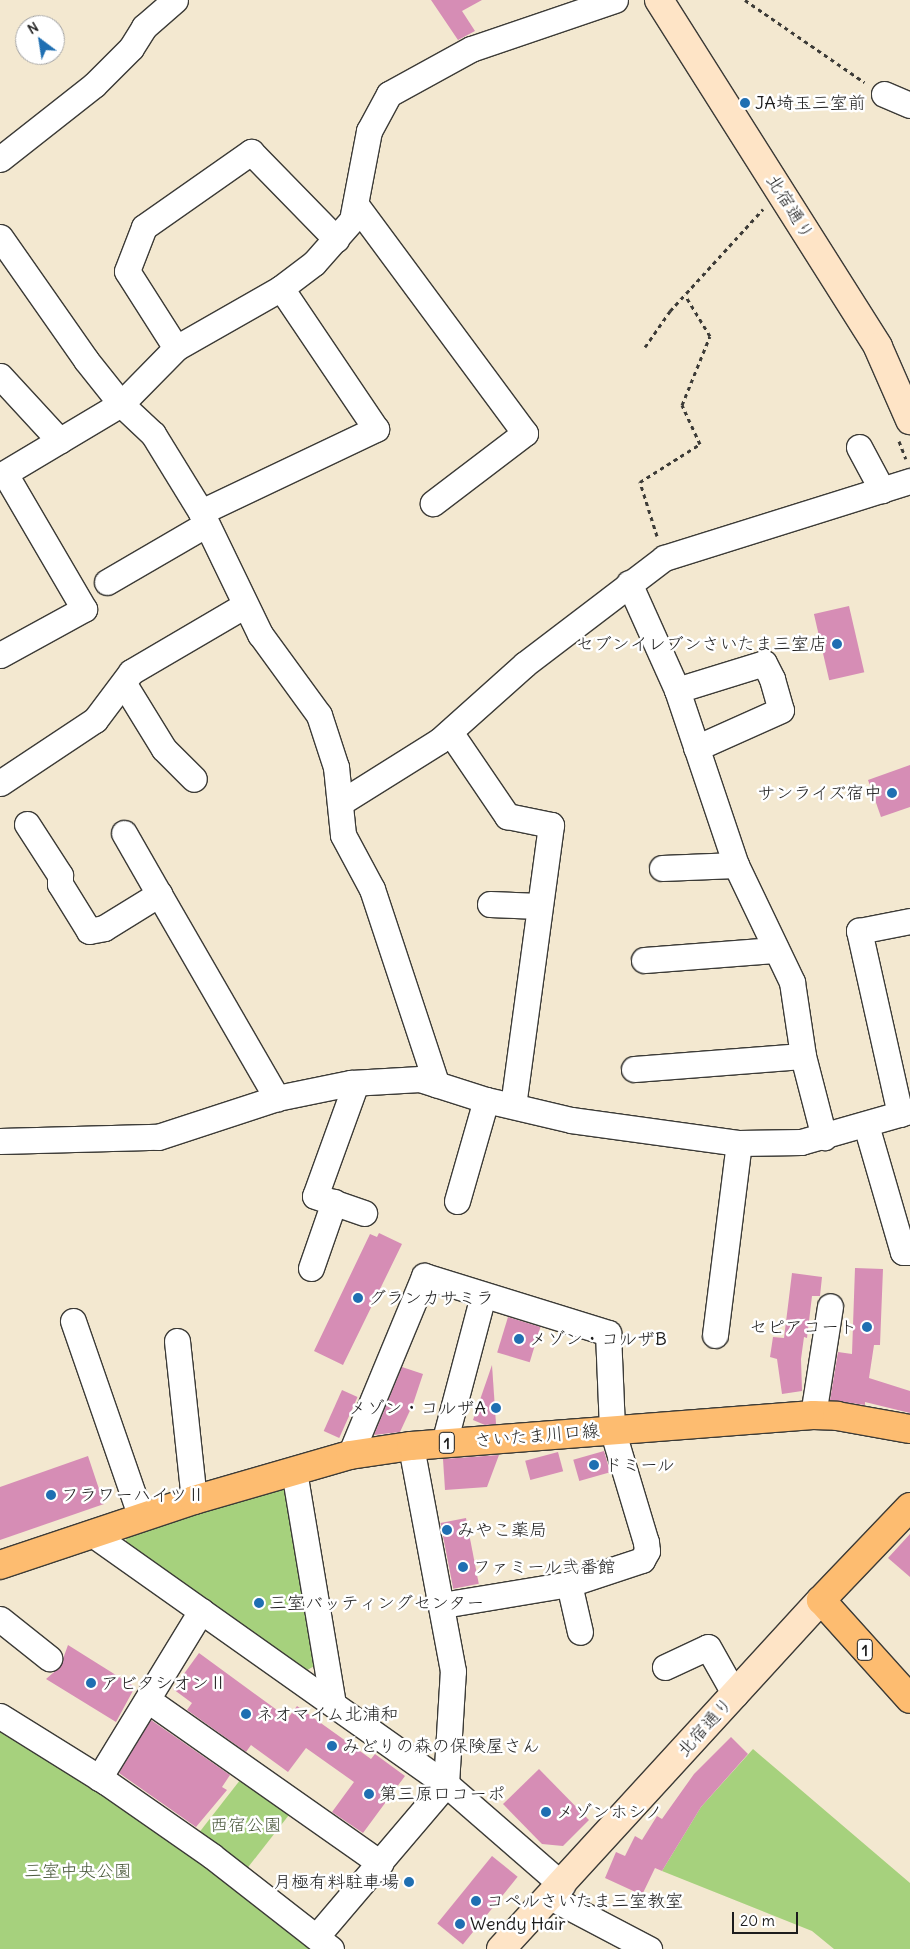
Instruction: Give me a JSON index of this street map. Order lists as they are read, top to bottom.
{
  "streets": {
    "main road": ["北宿通り", "さいたま川口線", "1"]
  },
  "crossings": [
    ["北宿通り", "1"]
  ],
  "parks": ["西宿公園", "三室中央公園"],
  "places": [
    "JA埼玉三室前",
    "セブンイレブンさいたま三室店",
    "サンライズ宿中",
    "グランカサミラ",
    "セピアコート",
    "メゾン・コルザB",
    "メゾン・コルザA",
    "ドミール",
    "フラワーハイツⅡ",
    "みやこ薬局",
    "ファミール弐番館",
    "三室バッティングセンター",
    "アビタシオンⅡ",
    "ネオマイム北浦和",
    "みどりの森の保険屋さん",
    "第三原口コーポ",
    "メゾンホシノ",
    "月極有料駐車場",
    "コペルさいたま三室教室",
    "Wendy Hair"
  ],
  "scale_bar": "20 m",
  "north": "top left"
}
